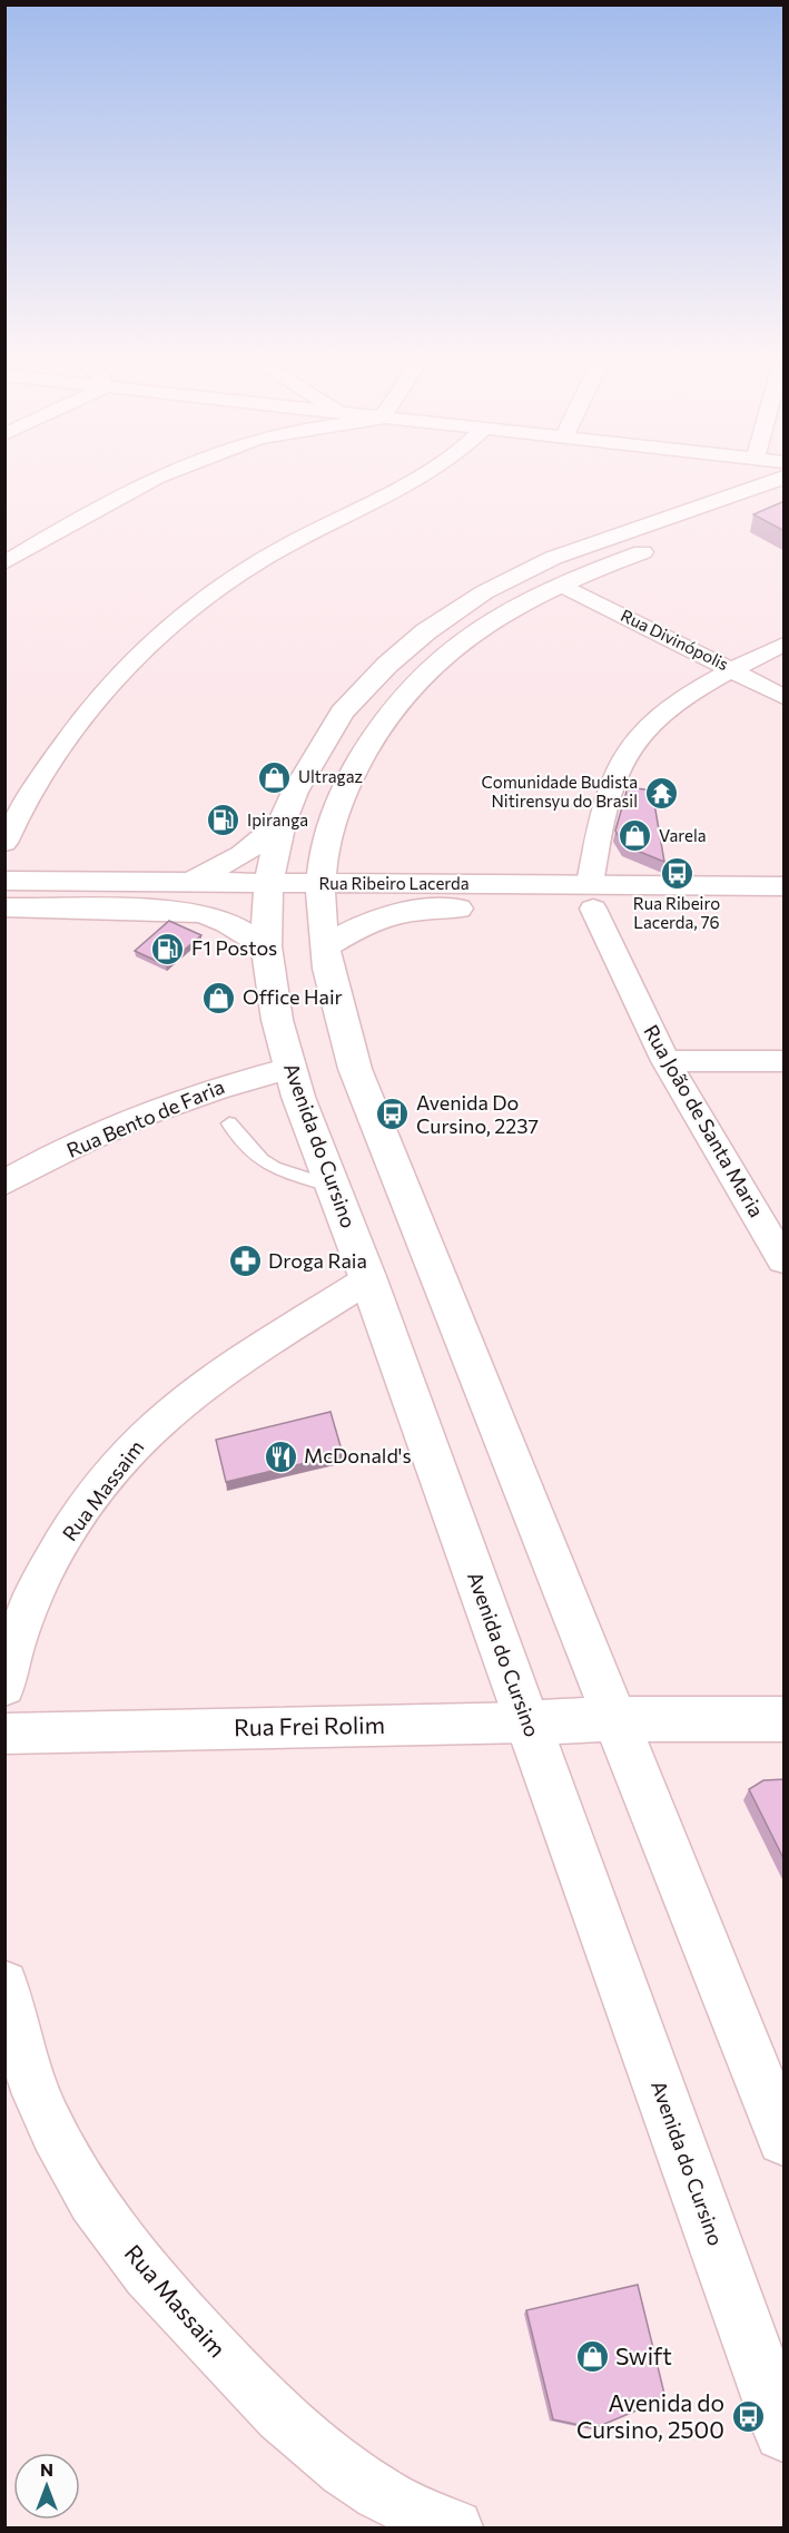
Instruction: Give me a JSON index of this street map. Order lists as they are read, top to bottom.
{
  "streets": {
    "main road": ["Rua Ribeiro Lacerda", "Avenida do Cursino", "Rua Frei Rolim"],
    "street": [
      "Rua Divinópolis",
      "Rua Bento de Faria",
      "Rua João de Santa Maria",
      "Rua Massaim"
    ]
  },
  "crossings": [
    ["Rua Ribeiro Lacerda", "Rua João de Santa Maria"],
    ["Rua Ribeiro Lacerda", "Avenida do Cursino"],
    ["Rua Bento de Faria", "Avenida do Cursino"],
    ["Avenida do Cursino", "Rua Massaim"],
    ["Avenida do Cursino", "Rua Frei Rolim"]
  ],
  "places": {
    "shop": [
      "Ultragaz",
      "Varela",
      "Office Hair",
      "Swift"
    ],
    "temple": ["Comunidade Budista Nitirensyu do Brasil"],
    "fuel station": ["Ipiranga", "F1 Postos"],
    "bus stop": ["Rua Ribeiro Lacerda, 76", "Avenida Do Cursino, 2237", "Avenida do Cursino, 2500"],
    "pharmacy": ["Droga Raia"],
    "restaurant": ["McDonald's"]
  },
  "north": "top"
}
